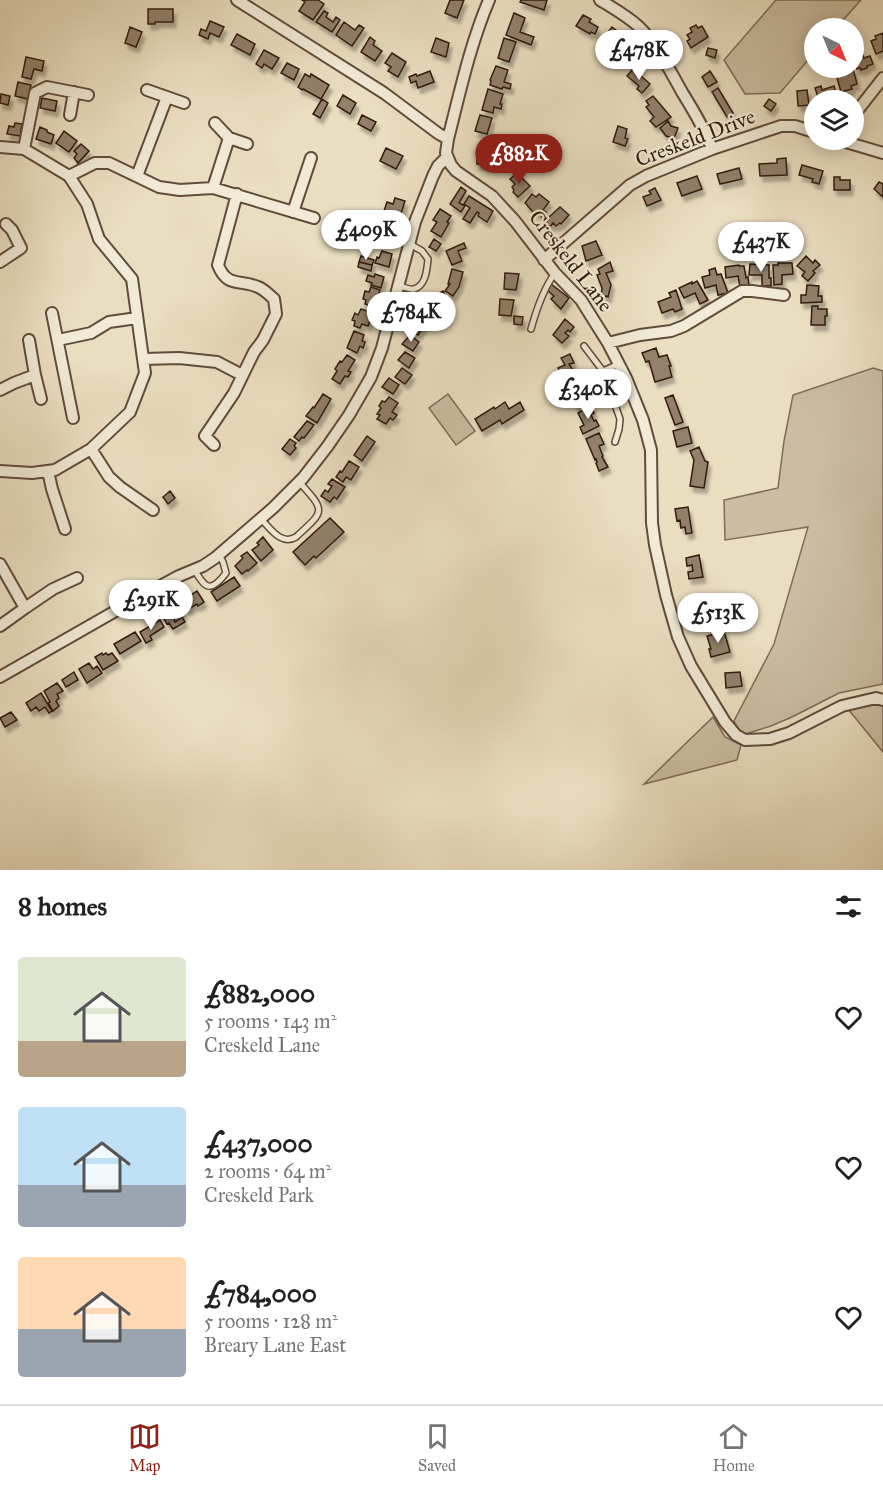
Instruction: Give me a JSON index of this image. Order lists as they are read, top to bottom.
{
  "streets": {
    "street": ["Creskeld Drive", "Creskeld Lane"]
  },
  "crossings": [
    ["Creskeld Drive", "Creskeld Lane"]
  ],
  "north": "bottom right",
  "page": {
    "price": [
      "£478K",
      "£882K",
      "£409K",
      "£437K",
      "£784K",
      "£340K",
      "£291K",
      "£513K"
    ],
    "heading": "8 homes",
    "list": [
      {
        "name": "£882,000",
        "note": "5 rooms · 143 m² · Creskeld Lane"
      },
      {
        "name": "£437,000",
        "note": "2 rooms · 64 m² · Creskeld Park"
      },
      {
        "name": "£784,000",
        "note": "5 rooms · 128 m² · Breary Lane East"
      }
    ],
    "tabs": ["Map", "Saved", "Home"]
  }
}
